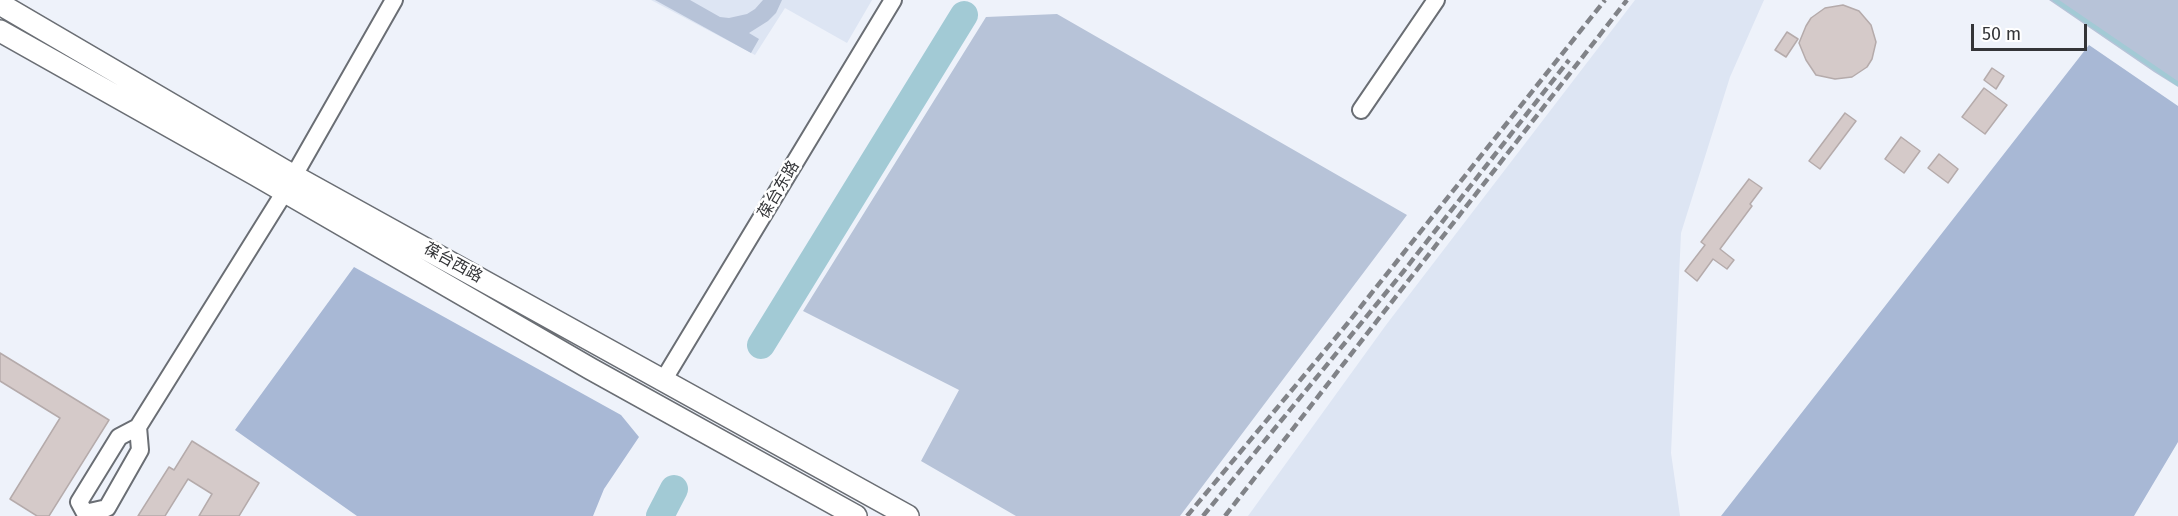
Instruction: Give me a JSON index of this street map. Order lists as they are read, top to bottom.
{
  "streets": {
    "street": ["葆台东路", "葆台西路"]
  },
  "crossings": [
    ["葆台东路", "葆台西路"]
  ],
  "scale_bar": "50 m"
}
